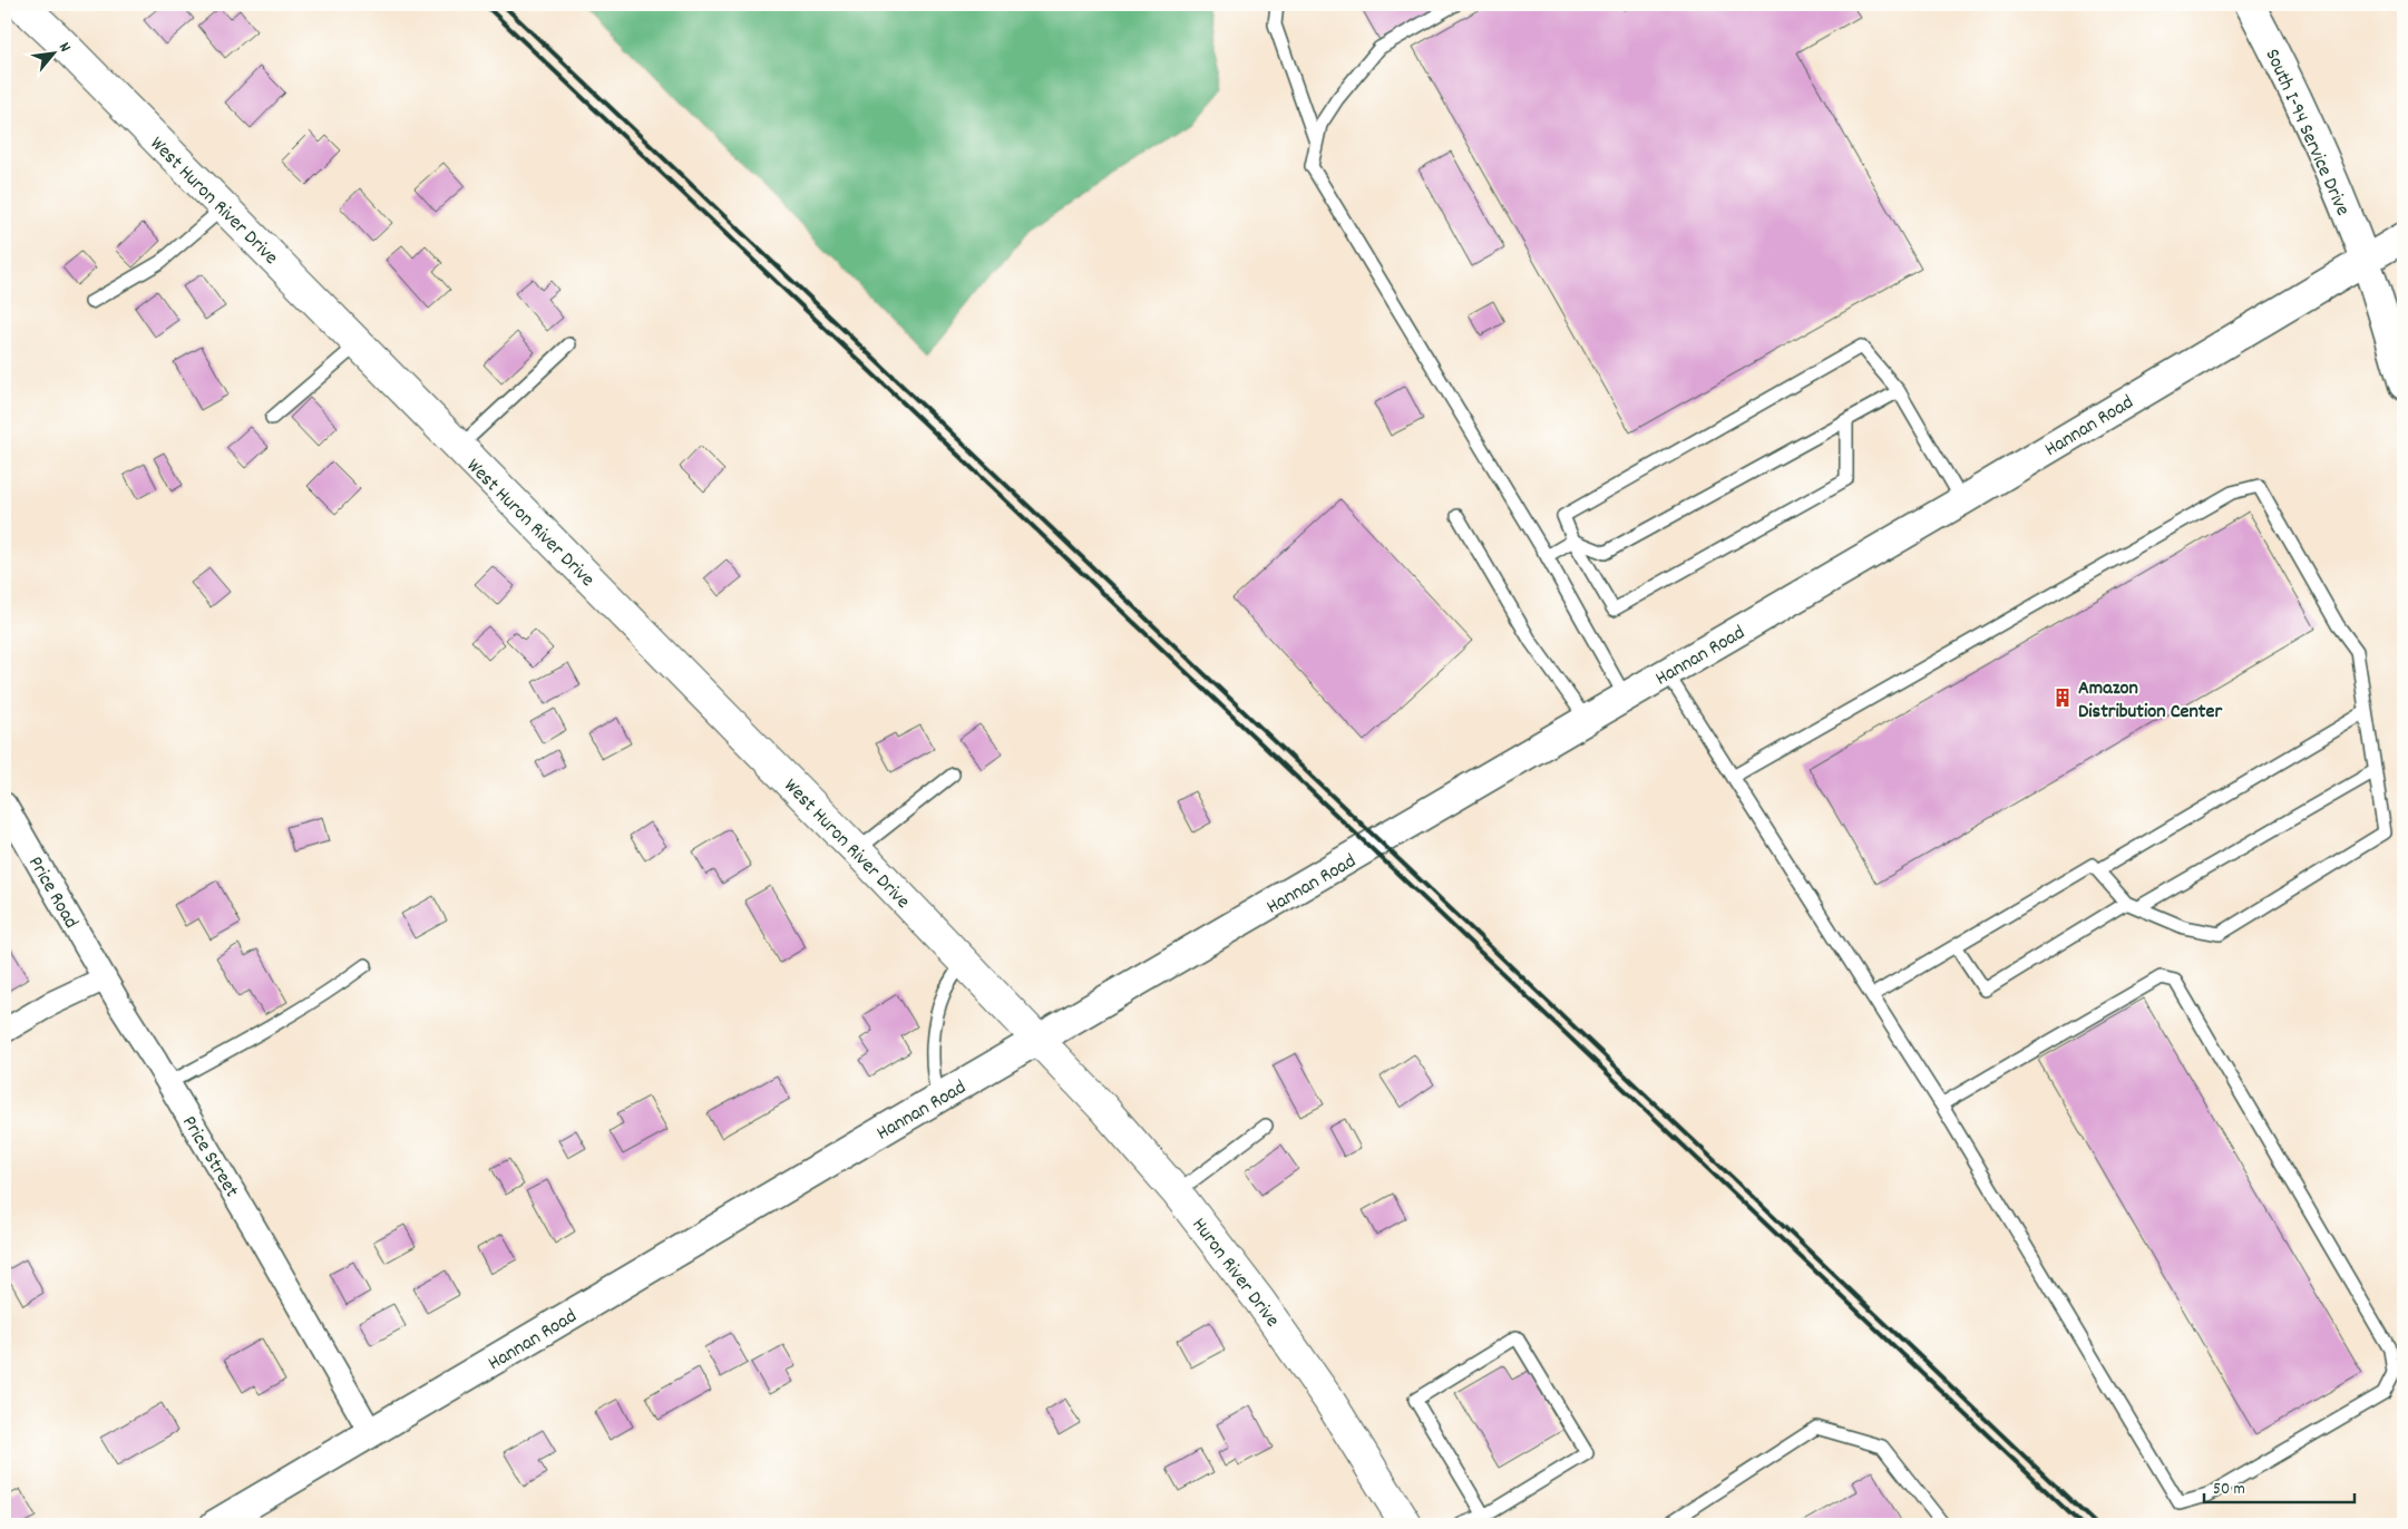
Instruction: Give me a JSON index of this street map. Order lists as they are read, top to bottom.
{
  "streets": {
    "main road": ["West Huron River Drive", "Huron River Drive"],
    "street": [
      "South I-94 Service Drive",
      "Hannan Road",
      "Price Road",
      "Price Street"
    ]
  },
  "crossings": [
    ["South I-94 Service Drive", "Hannan Road"],
    ["West Huron River Drive", "Hannan Road"],
    ["West Huron River Drive", "Huron River Drive"],
    ["Hannan Road", "Price Street"],
    ["Hannan Road", "Huron River Drive"],
    ["Price Road", "Price Street"]
  ],
  "places": {
    "building": ["Amazon Distribution Center"]
  },
  "scale_bar": "50 m",
  "north": "top right"
}
